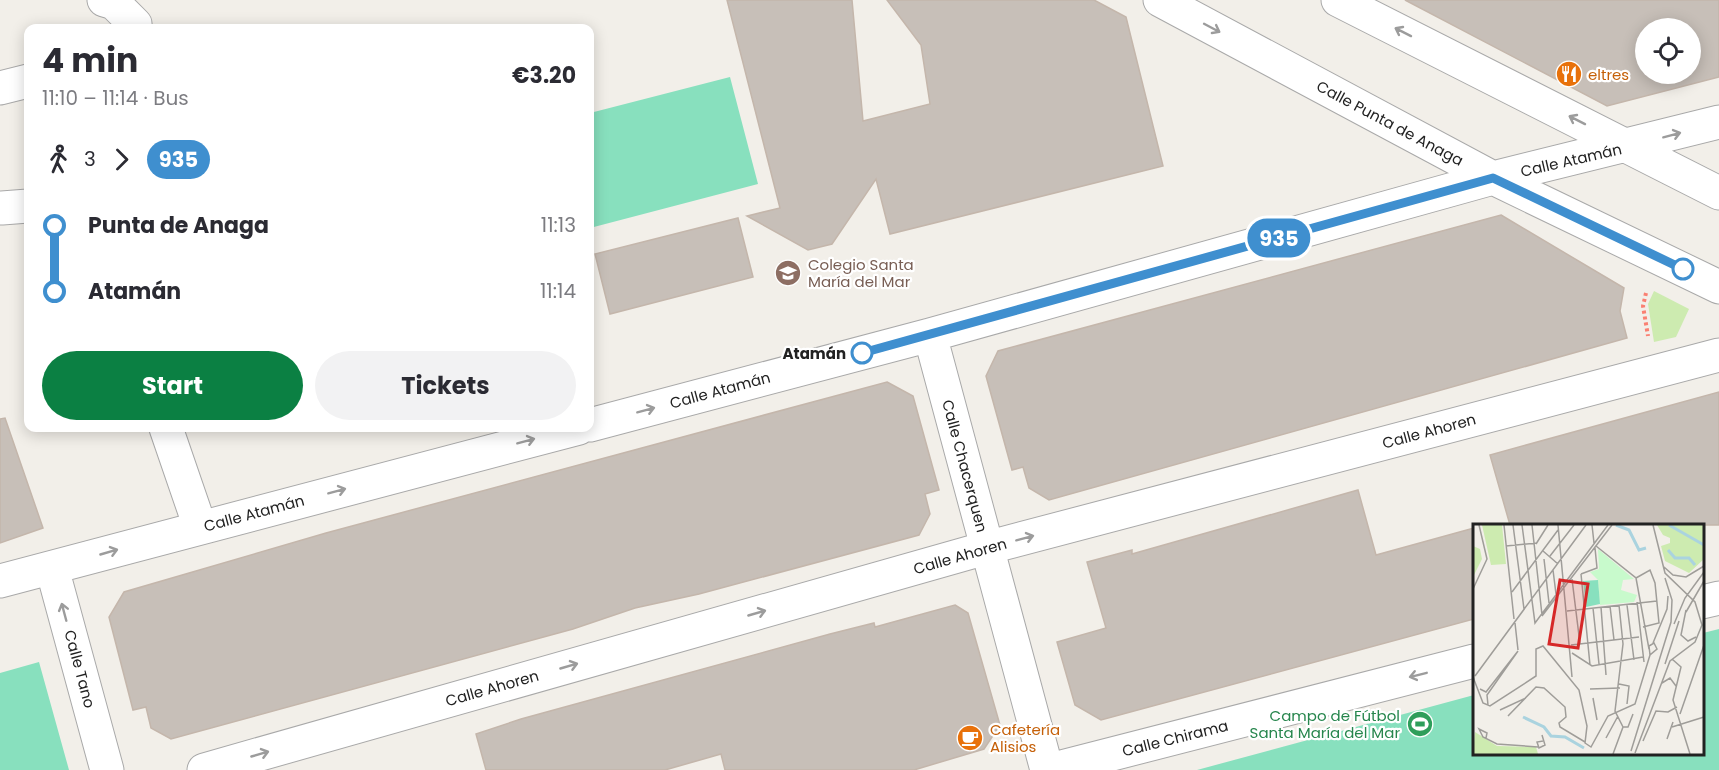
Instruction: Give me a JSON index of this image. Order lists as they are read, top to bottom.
{
  "streets": {
    "street": [
      "Calle Punta de Anaga",
      "Calle Atamán",
      "Calle Ahoren",
      "Calle Chacerquen",
      "Calle Tano",
      "Calle Chirama"
    ]
  },
  "crossings": [
    ["Calle Punta de Anaga", "Calle Atamán"],
    ["Calle Atamán", "Calle Chacerquen"],
    ["Calle Atamán", "Calle Tano"],
    ["Calle Ahoren", "Calle Chacerquen"],
    ["Calle Chacerquen", "Calle Chirama"]
  ],
  "one_way": [
    "Calle Atamán",
    "Calle Ahoren",
    "Calle Tano",
    "Calle Chirama"
  ],
  "places": {
    "restaurant": ["eltres"],
    "school or university": ["Colegio Santa María del Mar"],
    "other": ["Atamán"],
    "sports": ["Campo de Fútbol Santa María del Mar"],
    "cafe": ["Cafetería Alisios"]
  },
  "lines": ["bus line 935"],
  "page": {
    "on_map": "935",
    "heading": ["4 min", "11:10 – 11:14 · Bus", "€3.20"],
    "legs": ["3", "935"],
    "list": [
      {
        "name": "Punta de Anaga",
        "value": "11:13"
      },
      {
        "name": "Atamán",
        "value": "11:14"
      }
    ],
    "buttons": ["Start", "Tickets"]
  }
}
